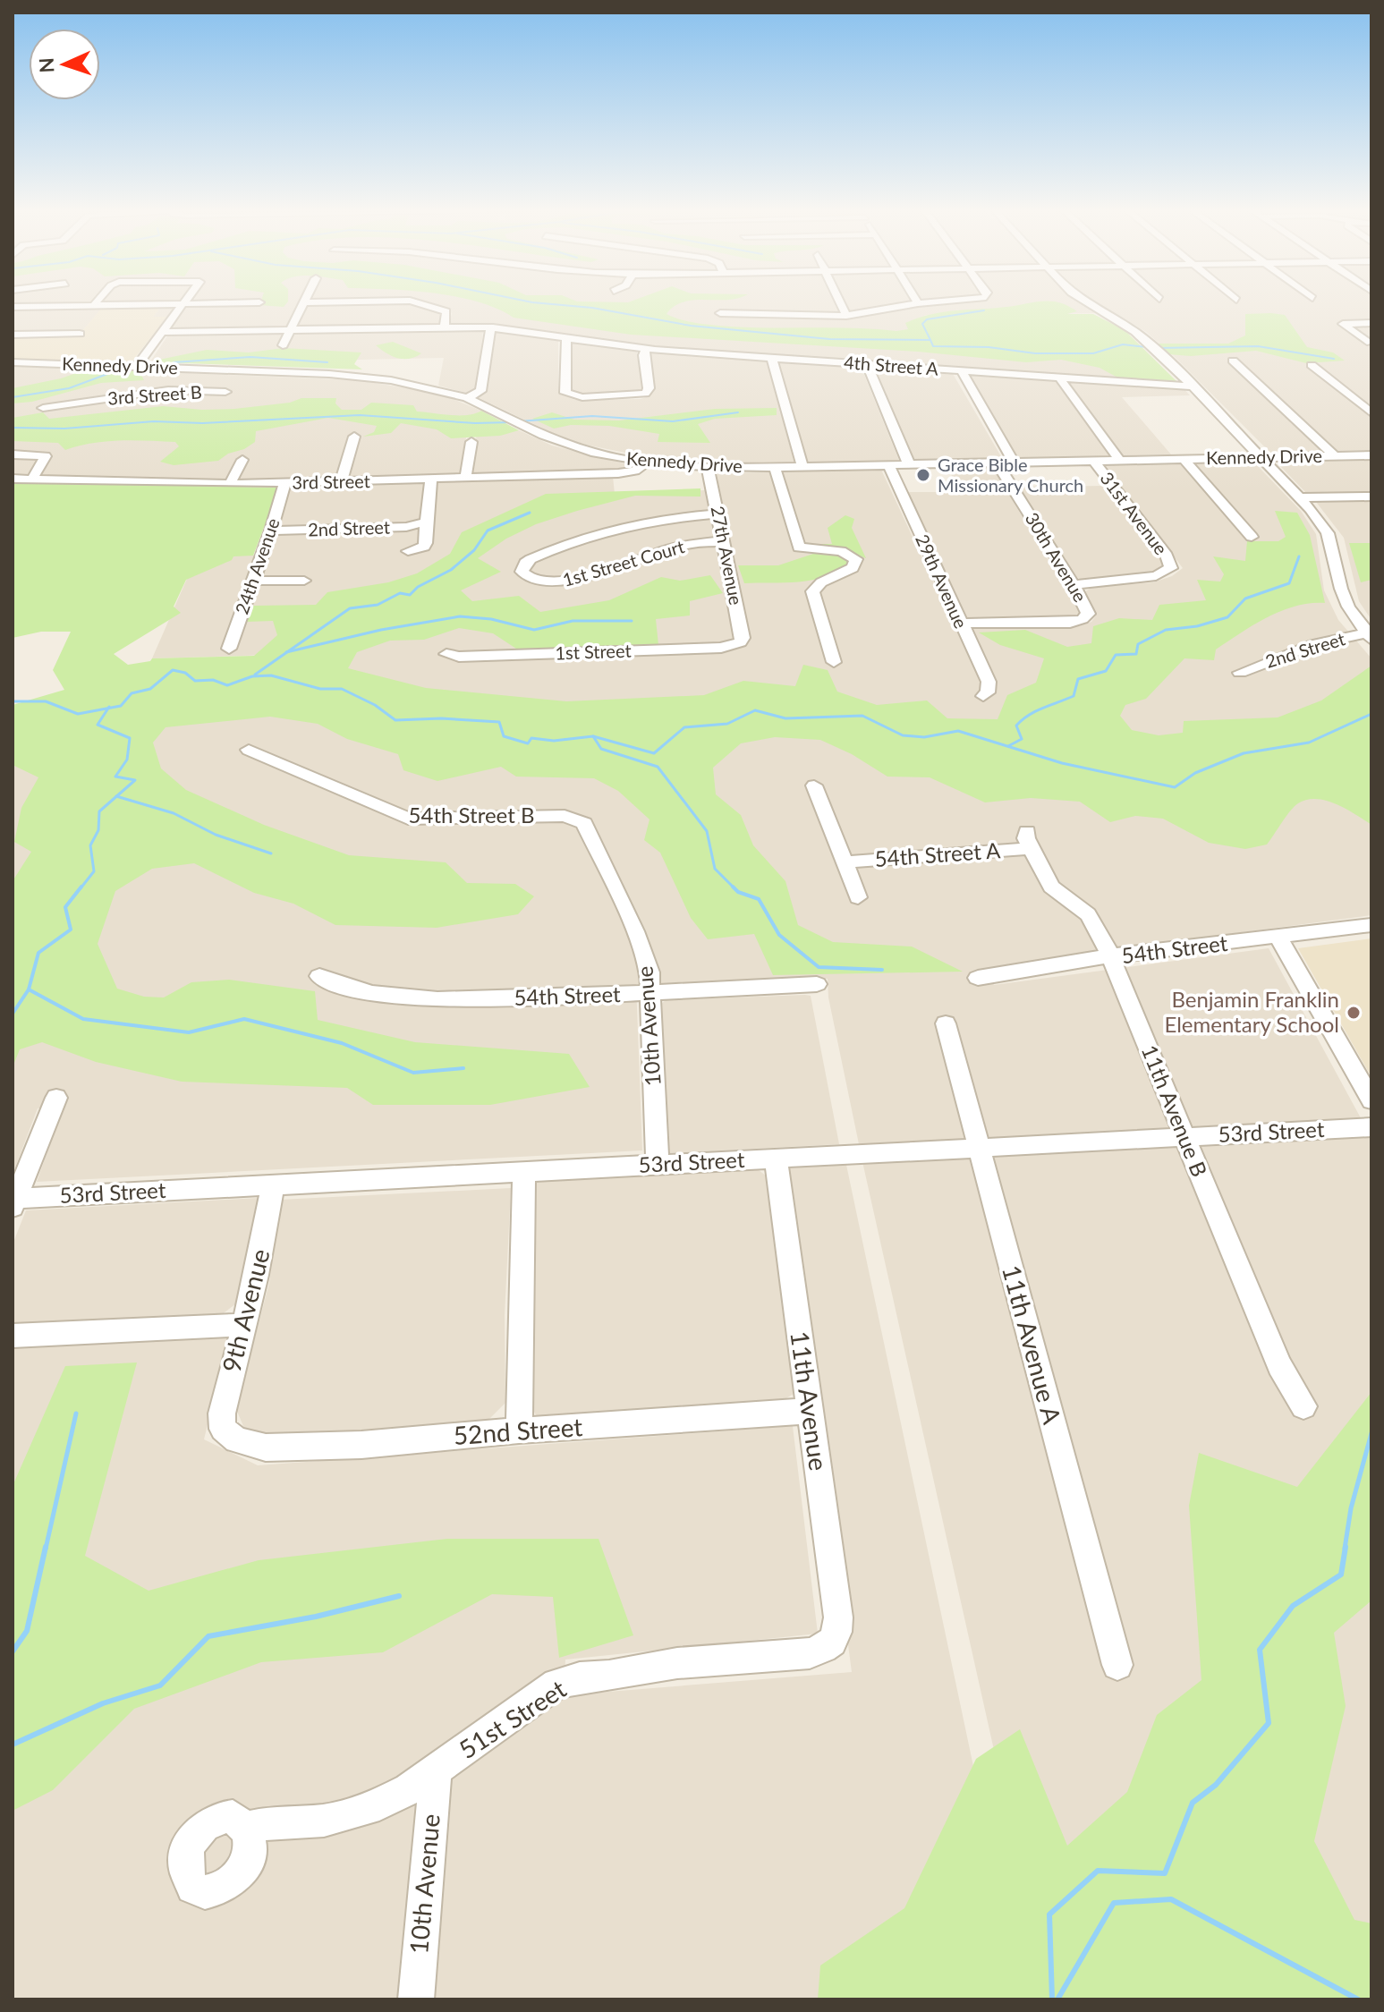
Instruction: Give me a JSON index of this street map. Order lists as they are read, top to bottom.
{
  "streets": {
    "street": [
      "Kennedy Drive",
      "4th Street A",
      "3rd Street B",
      "3rd Street",
      "31st Avenue",
      "2nd Street",
      "27th Avenue",
      "30th Avenue",
      "1st Street Court",
      "24th Avenue",
      "29th Avenue",
      "1st Street",
      "54th Street B",
      "54th Street A",
      "54th Street",
      "10th Avenue",
      "11th Avenue B",
      "53rd Street",
      "9th Avenue",
      "11th Avenue A",
      "11th Avenue",
      "52nd Street",
      "51st Street"
    ]
  },
  "crossings": [
    ["Kennedy Drive", "3rd Street"],
    ["Kennedy Drive", "31st Avenue"],
    ["Kennedy Drive", "27th Avenue"],
    ["Kennedy Drive", "30th Avenue"],
    ["Kennedy Drive", "29th Avenue"],
    ["4th Street A", "31st Avenue"],
    ["3rd Street", "24th Avenue"],
    ["31st Avenue", "30th Avenue"],
    ["2nd Street", "24th Avenue"],
    ["27th Avenue", "1st Street Court"],
    ["27th Avenue", "1st Street"],
    ["30th Avenue", "29th Avenue"],
    ["54th Street B", "10th Avenue"],
    ["54th Street A", "11th Avenue B"],
    ["54th Street", "10th Avenue"],
    ["54th Street", "11th Avenue B"],
    ["10th Avenue", "53rd Street"],
    ["10th Avenue", "51st Street"],
    ["11th Avenue B", "53rd Street"],
    ["53rd Street", "9th Avenue"],
    ["53rd Street", "11th Avenue A"],
    ["53rd Street", "11th Avenue"],
    ["9th Avenue", "52nd Street"],
    ["11th Avenue", "52nd Street"],
    ["11th Avenue", "51st Street"]
  ],
  "places": ["Grace Bible Missionary Church", "Benjamin Franklin Elementary School"],
  "north": "left"
}
